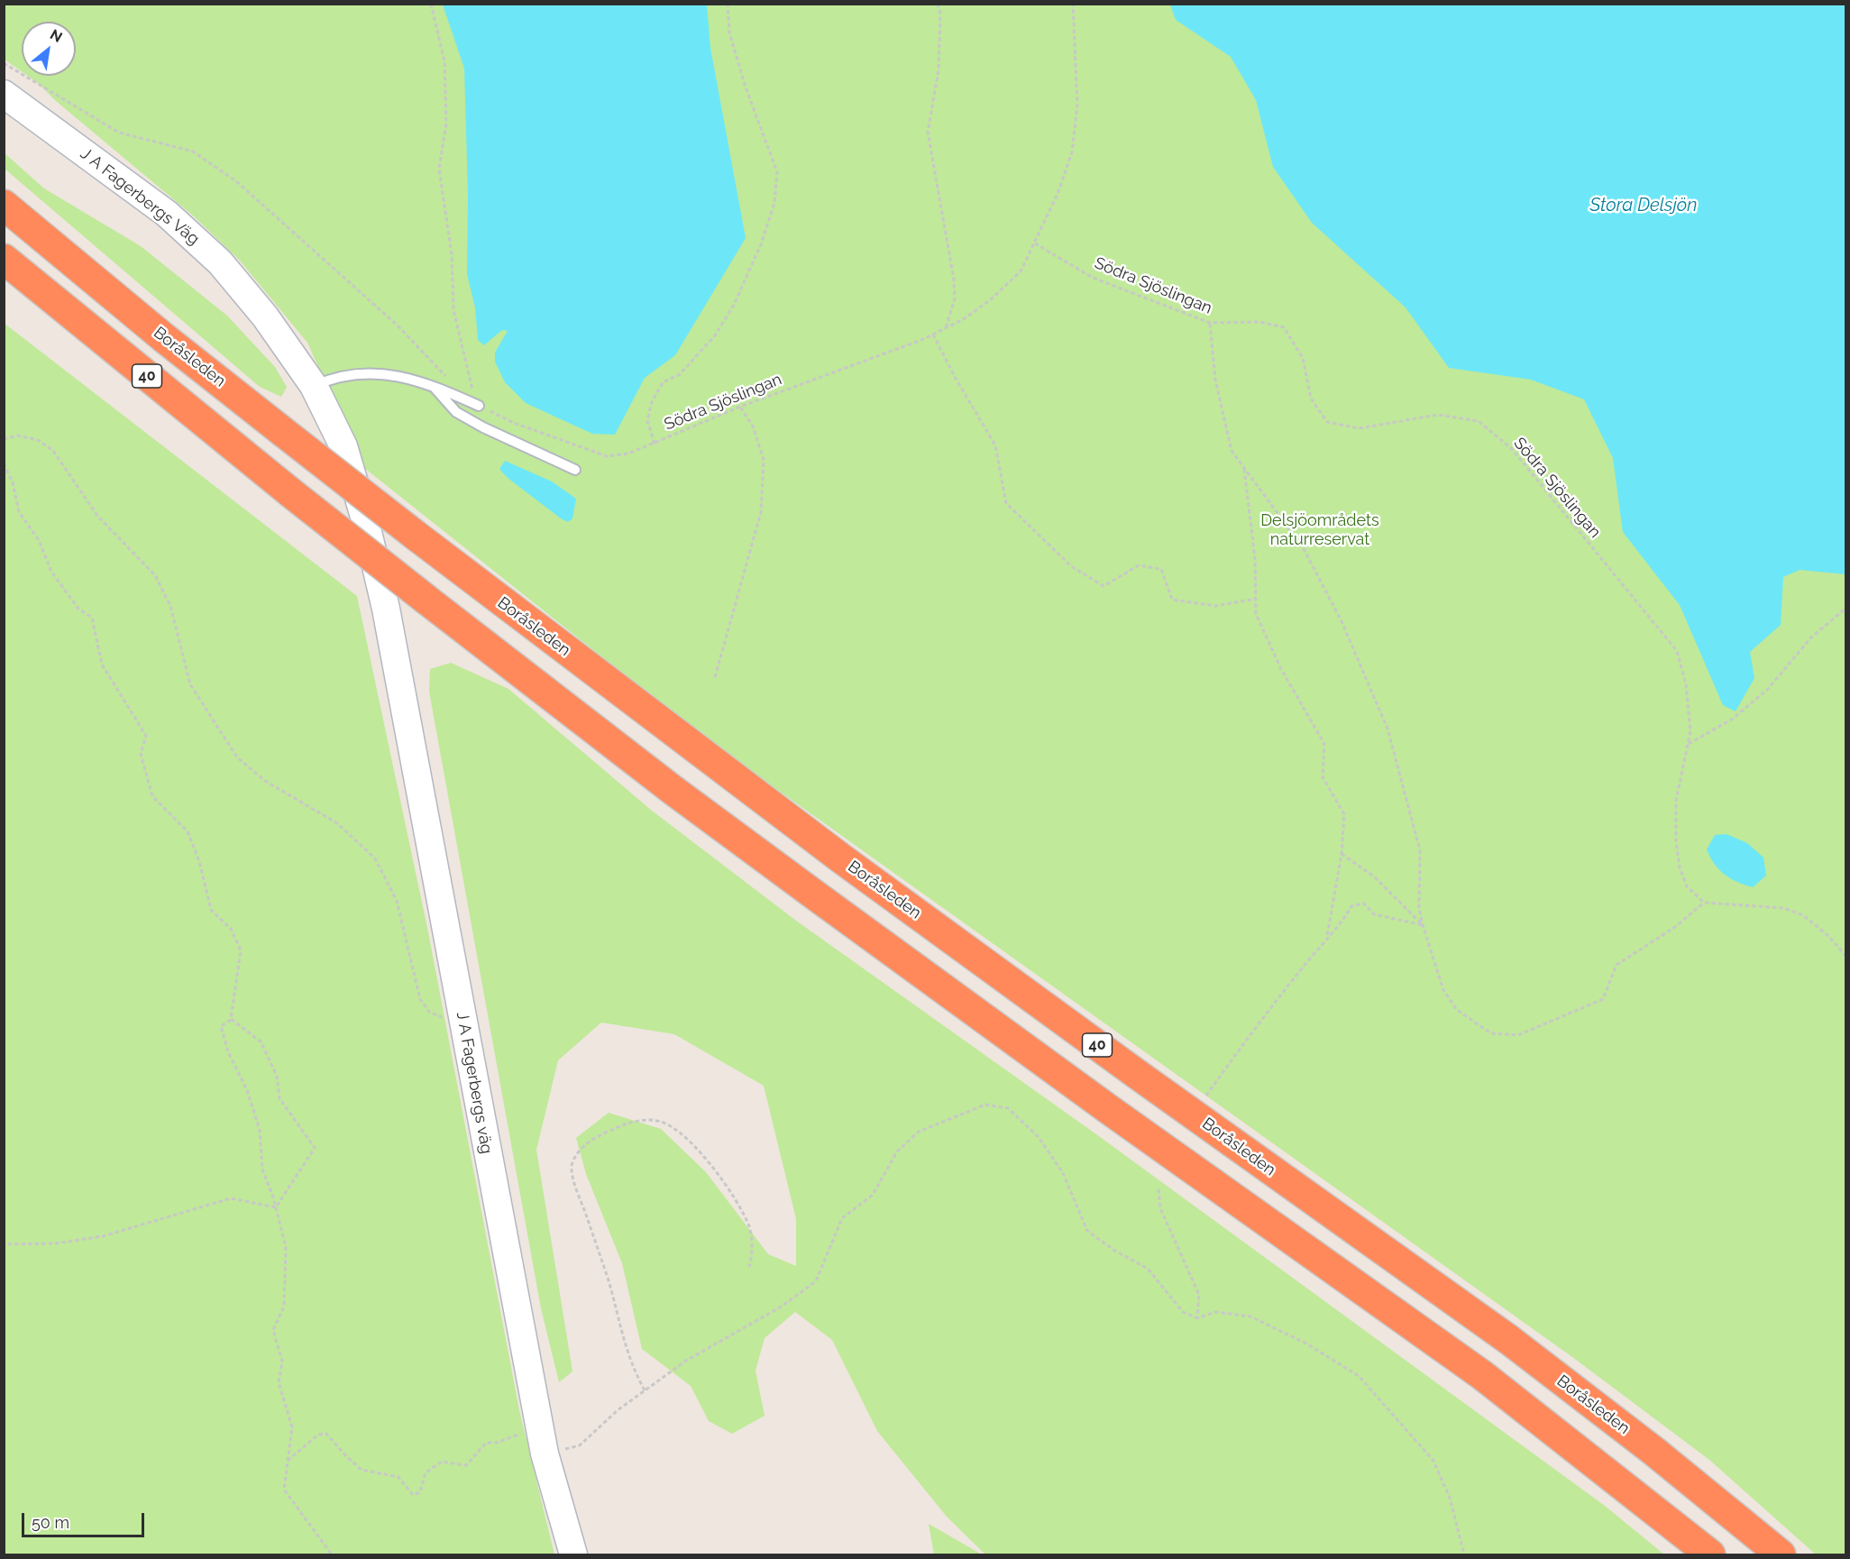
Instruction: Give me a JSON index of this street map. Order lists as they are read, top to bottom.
{
  "streets": {
    "highway": ["Boråsleden", "40"],
    "street": ["J A Fagerbergs Väg", "J A Fagerbergs väg"],
    "path": ["Södra Sjöslingan"]
  },
  "crossings": [
    ["J A Fagerbergs Väg", "J A Fagerbergs väg"]
  ],
  "water": ["Stora Delsjön"],
  "parks": ["Delsjöområdets naturreservat"],
  "scale_bar": "50 m",
  "north": "top right"
}
